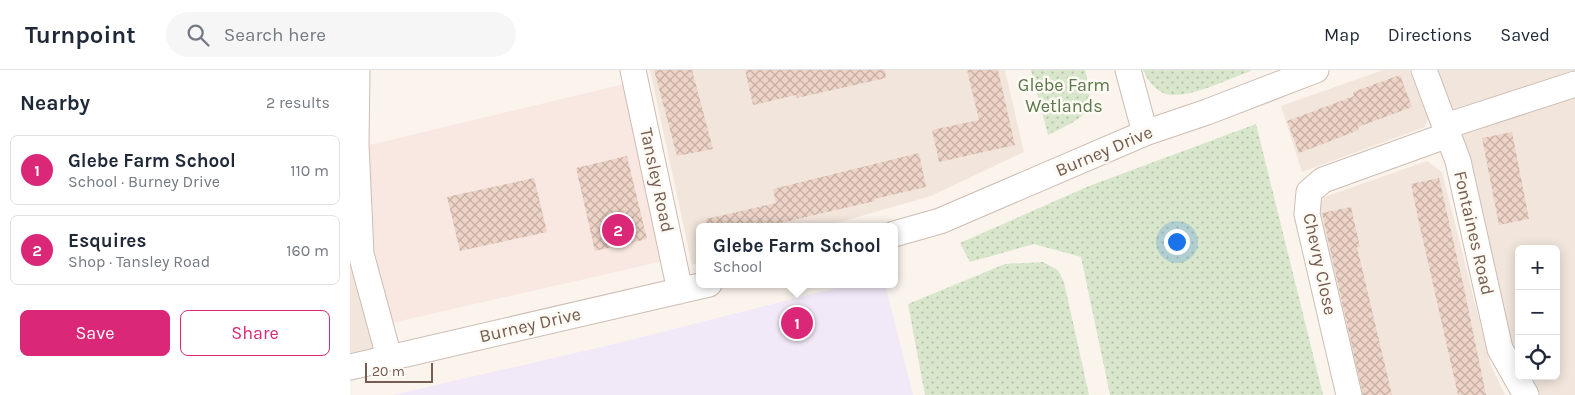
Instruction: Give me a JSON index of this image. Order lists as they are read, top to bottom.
{
  "streets": {
    "street": [
      "Burney Drive",
      "Tansley Road",
      "Fontaines Road",
      "Chevry Close"
    ]
  },
  "crossings": [
    ["Burney Drive", "Tansley Road"],
    ["Fontaines Road", "Chevry Close"]
  ],
  "parks": ["Glebe Farm Wetlands"],
  "scale_bar": "20 m",
  "page": {
    "header": "Turnpoint",
    "search": "Search here",
    "nav": ["Map", "Directions", "Saved"],
    "heading": ["Nearby", "2 results"],
    "list": [
      {
        "mark": "1",
        "name": "Glebe Farm School",
        "note": "School · Burney Drive",
        "value": "110 m"
      },
      {
        "mark": "2",
        "name": "Esquires",
        "note": "Shop · Tansley Road",
        "value": "160 m"
      }
    ],
    "pins": ["2", "1"],
    "popup": ["Glebe Farm School", "School"],
    "map_buttons": ["+", "−"],
    "buttons": ["Save", "Share"],
    "scale": "20 m"
  }
}
